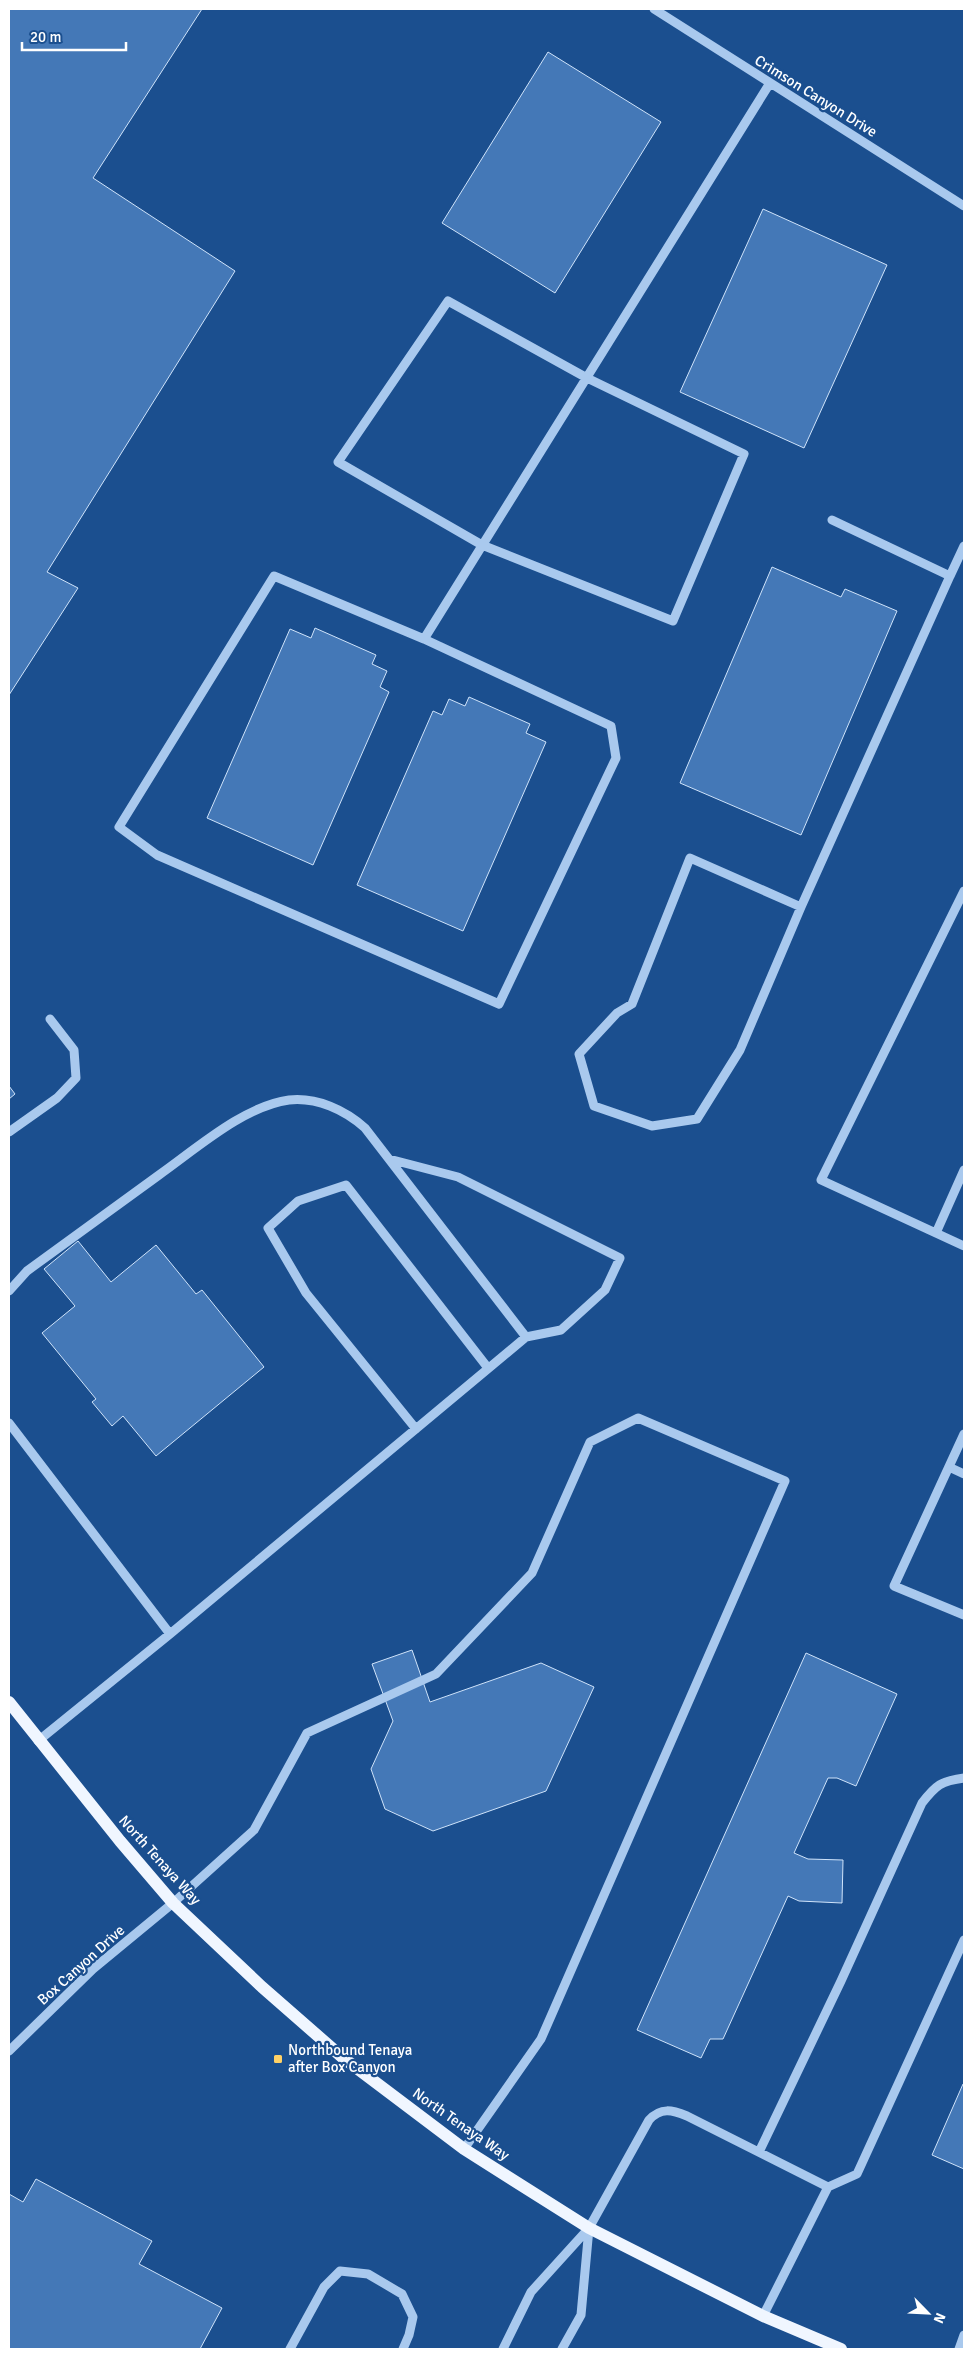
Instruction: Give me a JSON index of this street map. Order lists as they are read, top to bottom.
{
  "streets": {
    "main road": ["North Tenaya Way"],
    "street": ["Crimson Canyon Drive", "Box Canyon Drive"]
  },
  "crossings": [
    ["North Tenaya Way", "Box Canyon Drive"]
  ],
  "places": {
    "transit": ["Northbound Tenaya after Box Canyon"]
  },
  "scale_bar": "20 m",
  "north": "bottom right"
}
